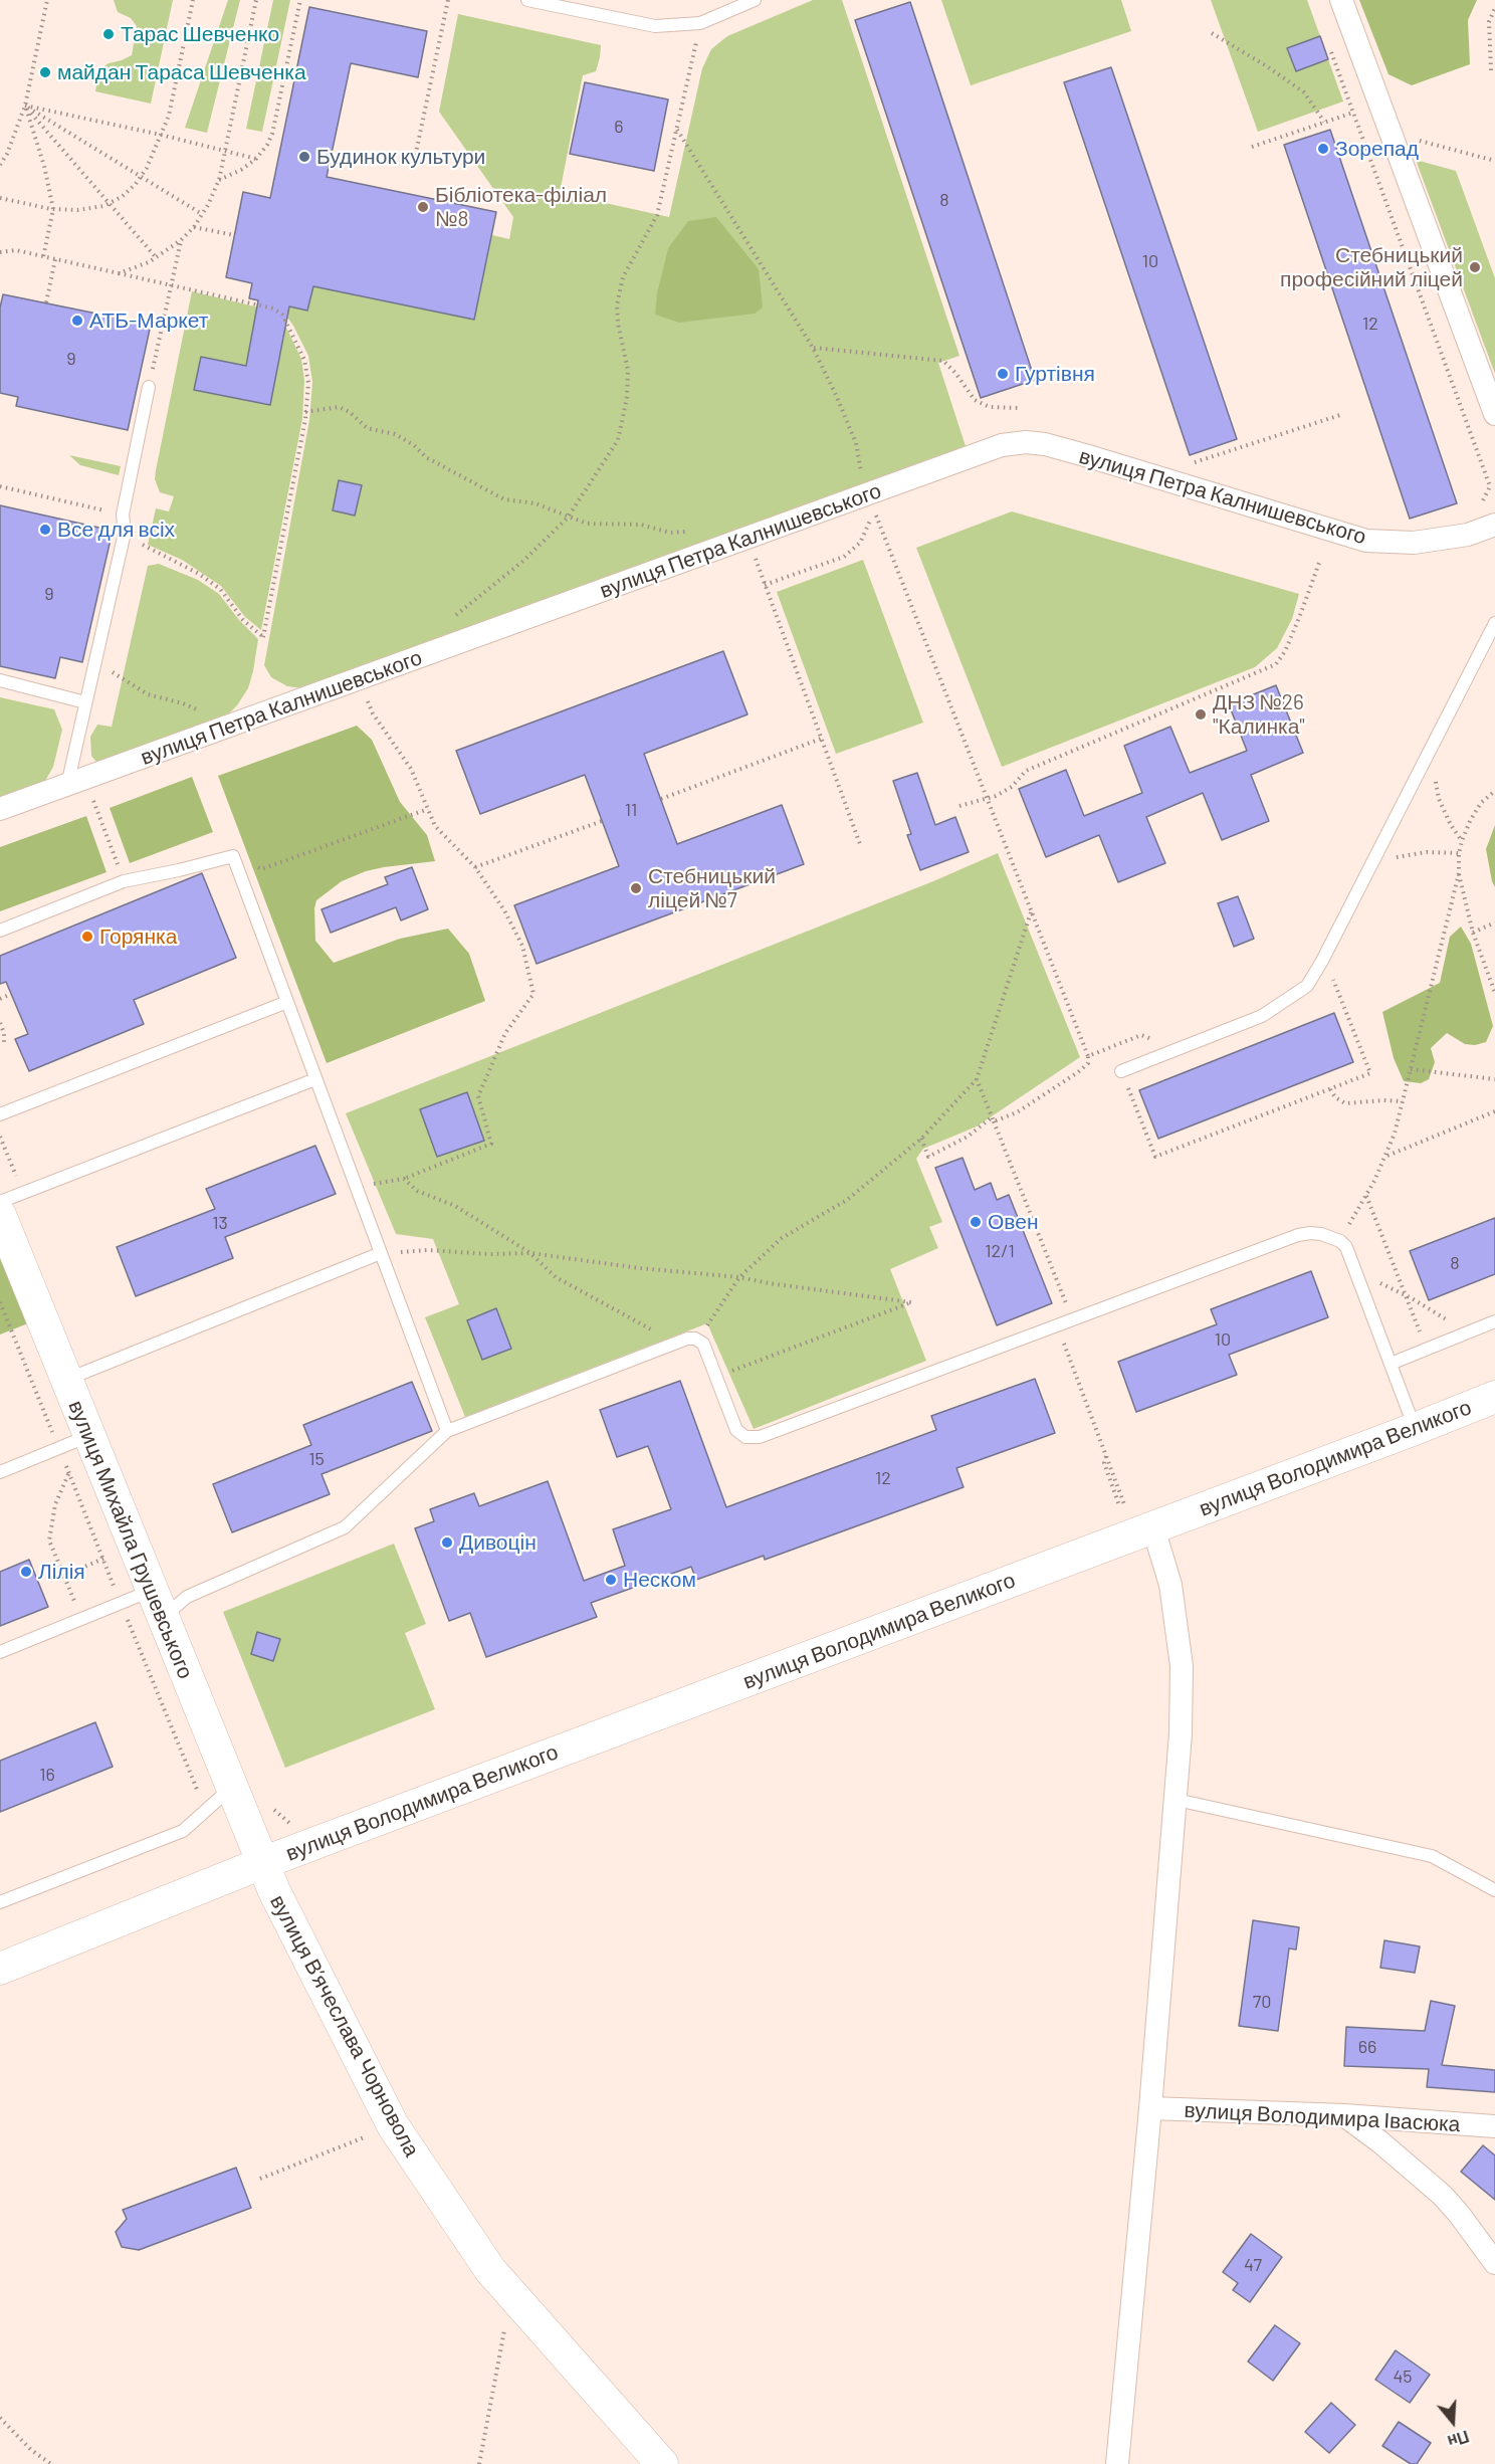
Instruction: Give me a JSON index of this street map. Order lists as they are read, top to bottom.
{
  "streets": {
    "street": [
      "вулиця Петра Калнишевського",
      "вулиця Володимира Великого",
      "вулиця Михайла Грушевського",
      "вулиця Вʼячеслава Чорновола",
      "вулиця Володимира Івасюка"
    ]
  },
  "crossings": [
    ["вулиця Володимира Великого", "вулиця Михайла Грушевського"],
    ["вулиця Володимира Великого", "вулиця Вʼячеслава Чорновола"],
    ["вулиця Михайла Грушевського", "вулиця Вʼячеслава Чорновола"]
  ],
  "places": [
    "Тарас Шевченко",
    "майдан Тараса Шевченка",
    "Зорепад",
    "Будинок культури",
    "Бібліотека-філіал №8",
    "Стебницький професійний ліцей",
    "АТБ-Маркет",
    "Гуртівня",
    "Все для всіх",
    "ДНЗ №26 \"Калинка\"",
    "Стебницький ліцей №7",
    "Горянка",
    "Овен",
    "Дивоцін",
    "Лілія",
    "Неском"
  ],
  "house_numbers": [
    "6",
    "8",
    "10",
    "12",
    "9",
    "9",
    "11",
    "13",
    "12/1",
    "8",
    "10",
    "15",
    "12",
    "16",
    "70",
    "66",
    "47",
    "45"
  ],
  "north": "bottom"
}
